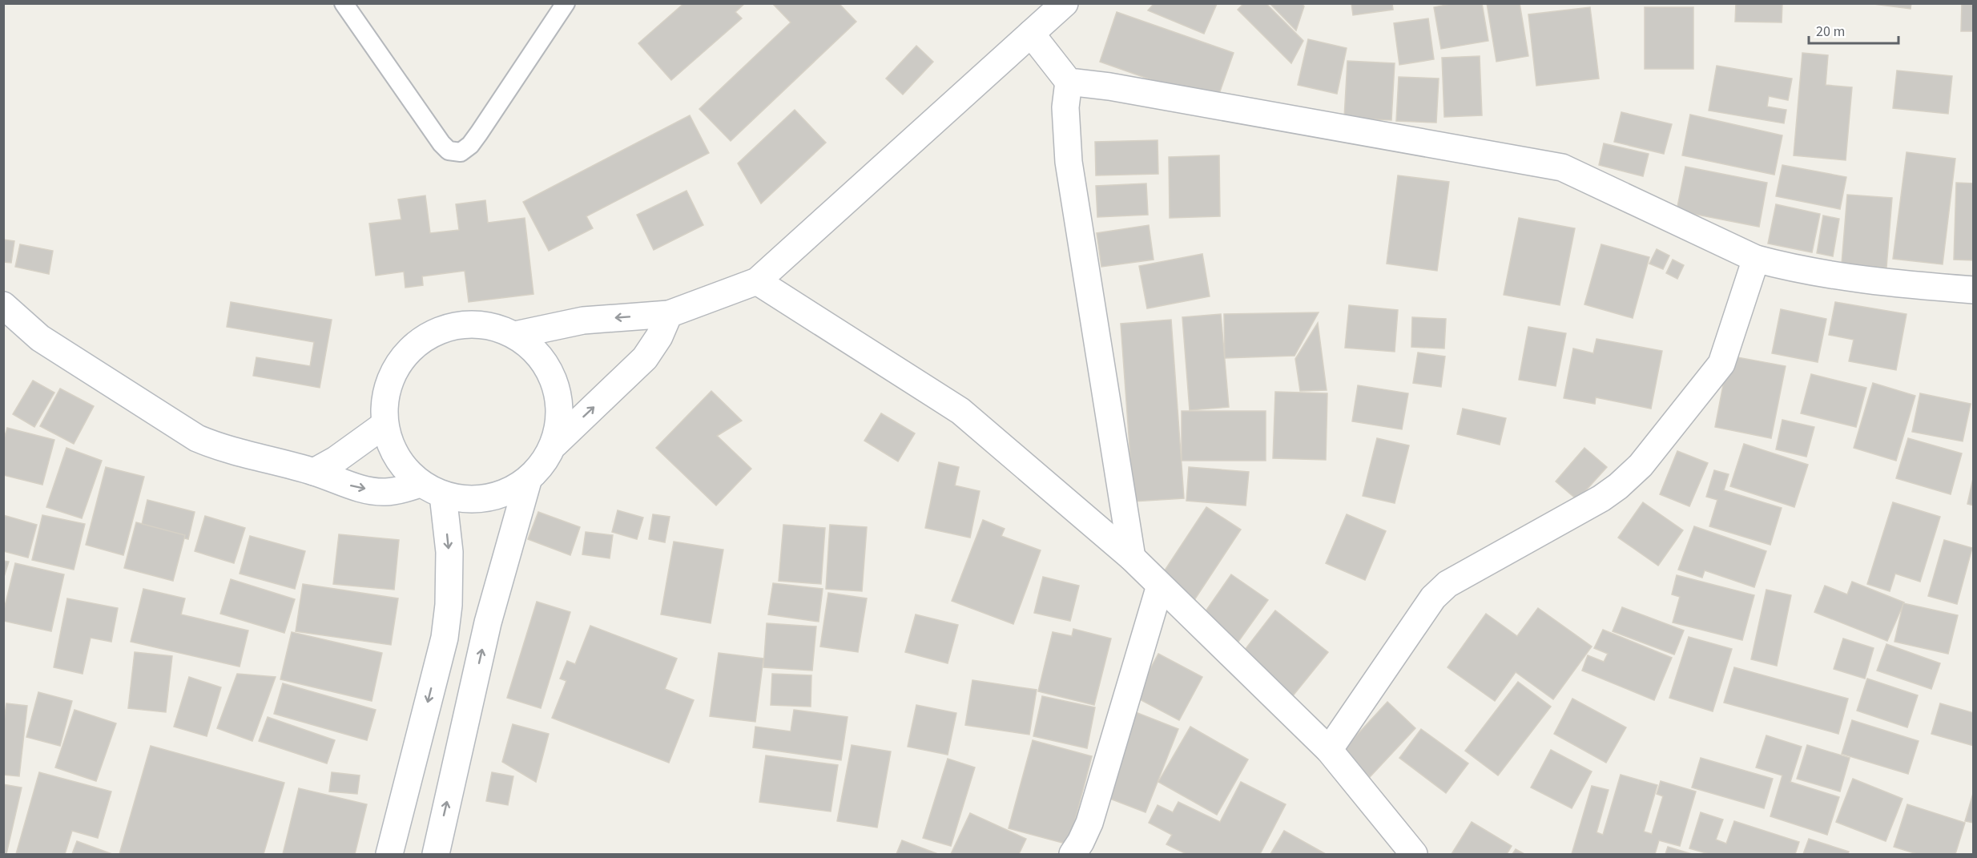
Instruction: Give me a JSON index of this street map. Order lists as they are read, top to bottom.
{
  "scale_bar": "20 m"
}
